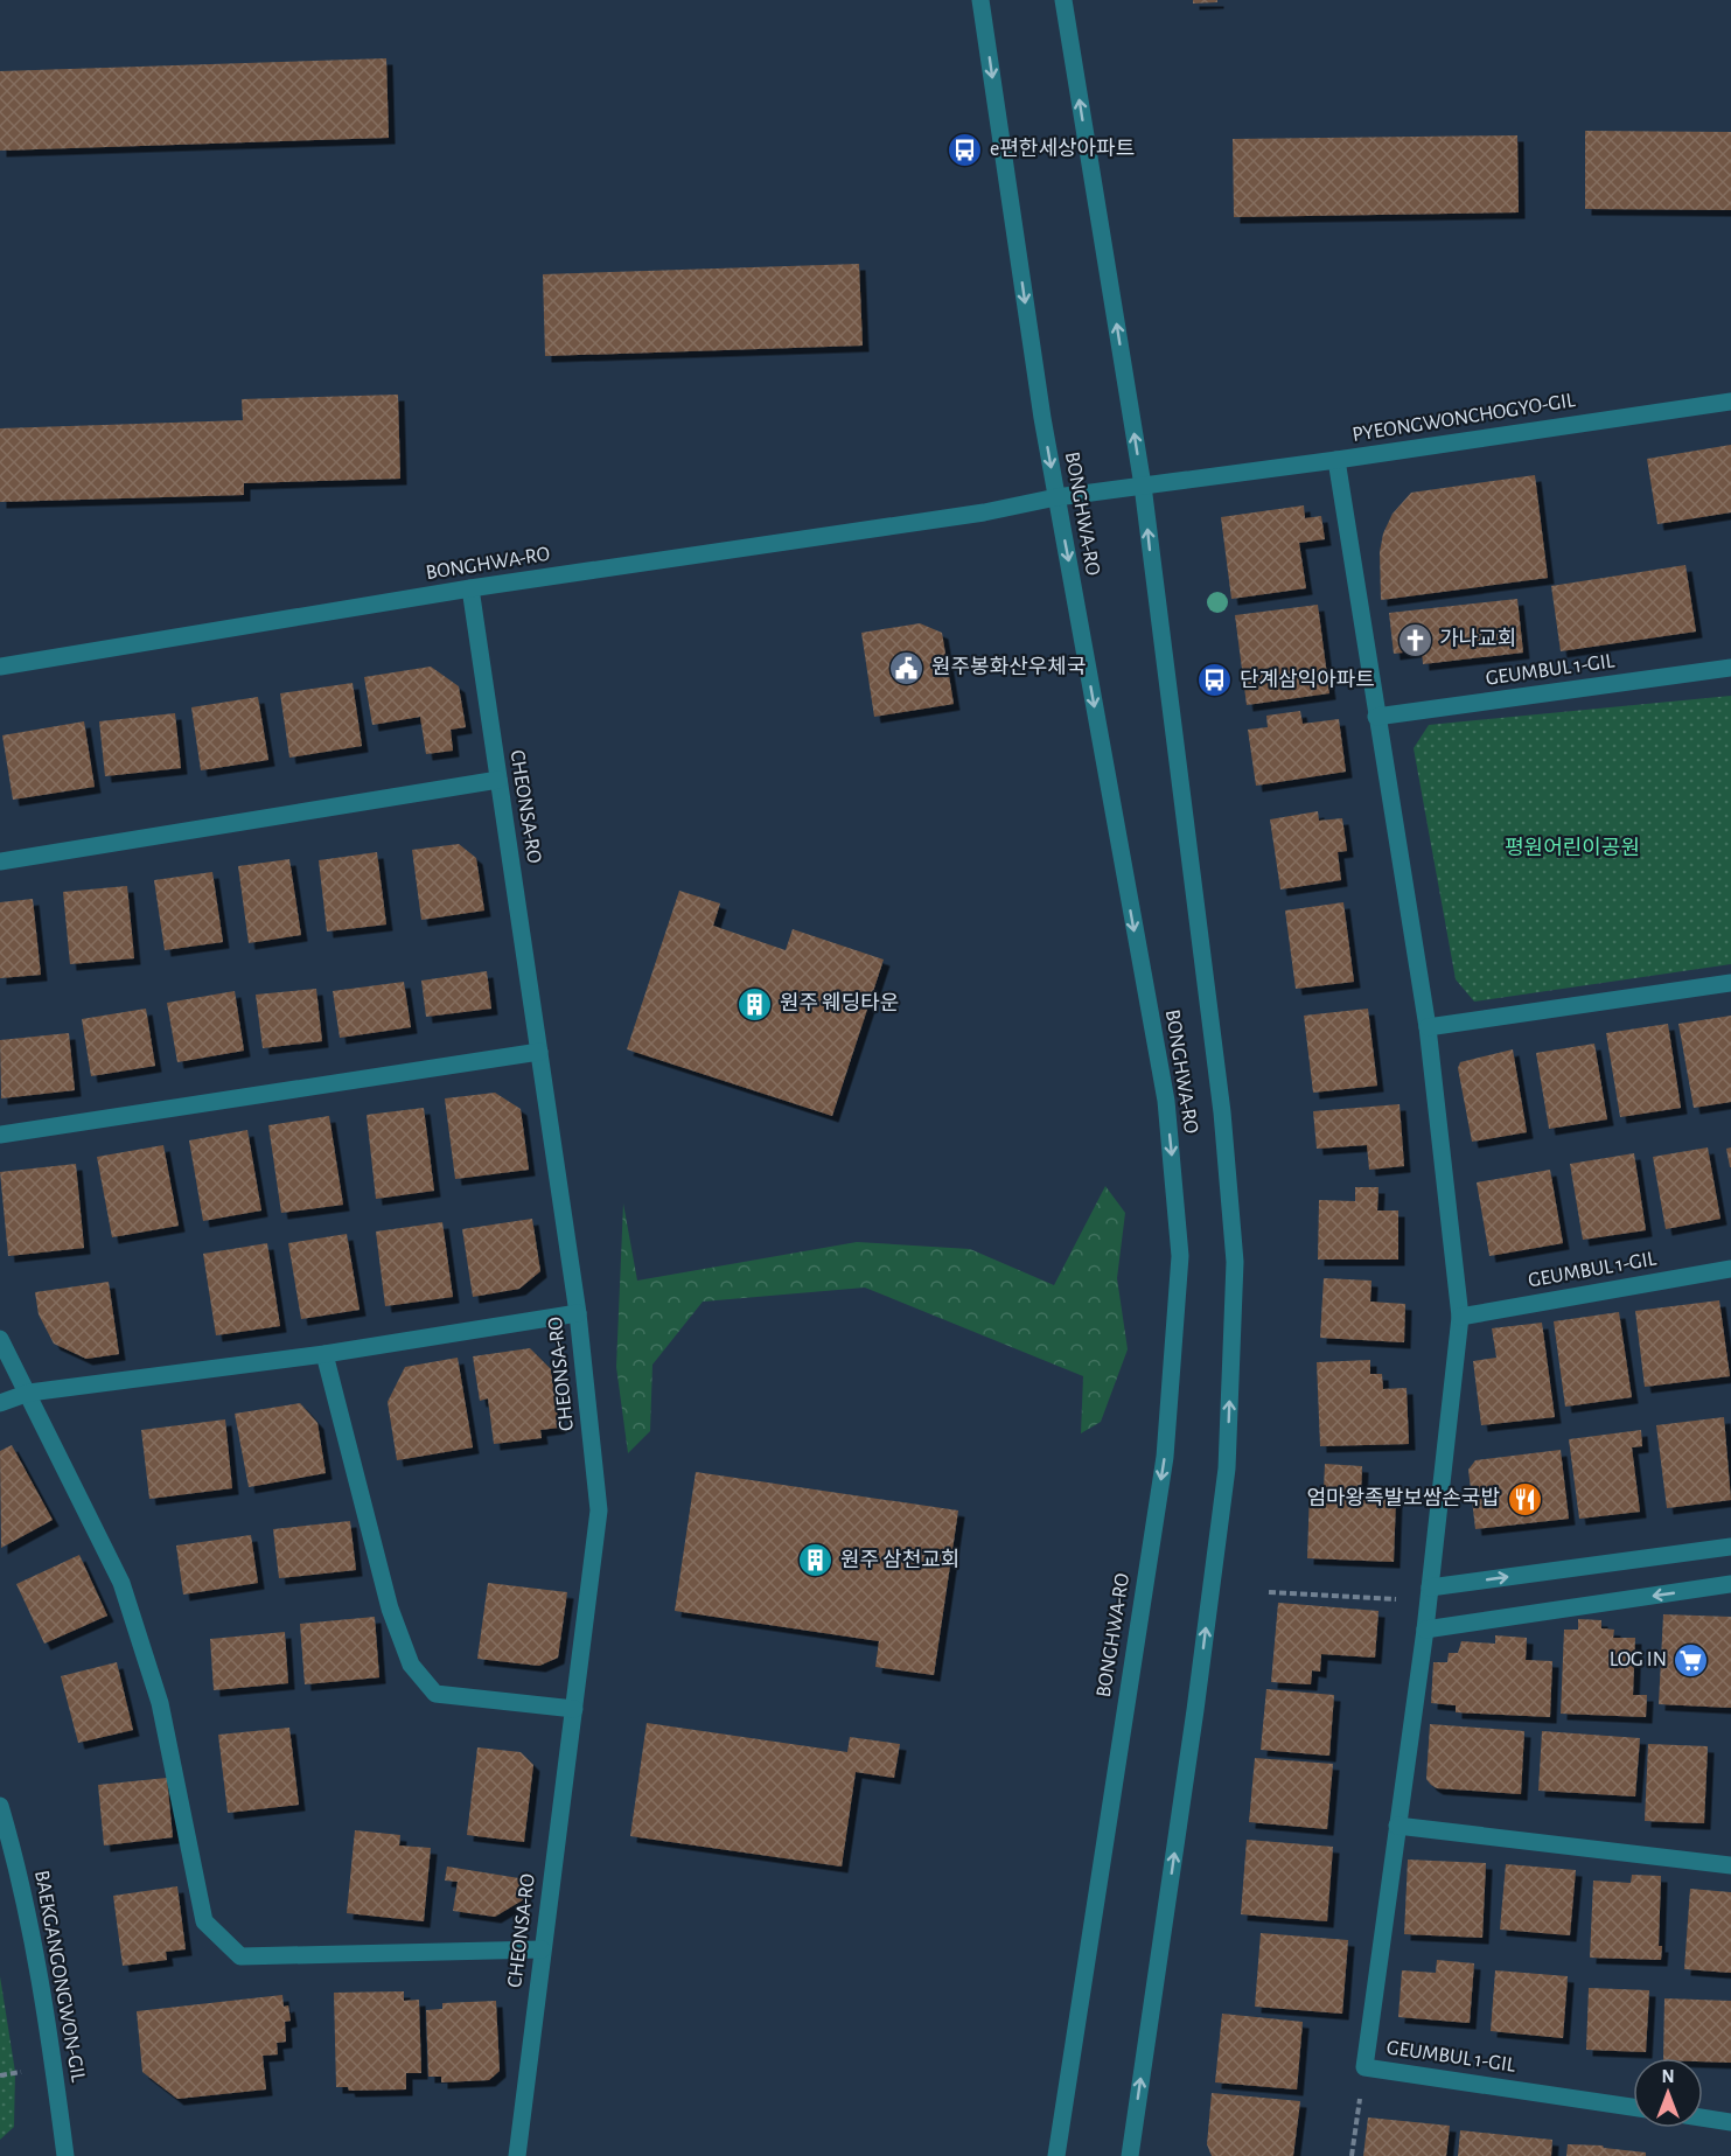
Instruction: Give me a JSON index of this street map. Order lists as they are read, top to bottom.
{
  "streets": {
    "street": [
      "PYEONGWONCHOGYO-GIL",
      "BONGHWA-RO",
      "GEUMBUL 1-GIL",
      "CHEONSA-RO",
      "BAEKGANGONGWON-GIL"
    ]
  },
  "crossings": [
    ["PYEONGWONCHOGYO-GIL", "BONGHWA-RO"],
    ["PYEONGWONCHOGYO-GIL", "GEUMBUL 1-GIL"],
    ["BONGHWA-RO", "CHEONSA-RO"]
  ],
  "parks": ["평원어린이공원"],
  "places": {
    "bus stop": ["e편한세상아파트", "단계삼익아파트"],
    "church": ["가나교회"],
    "public building": ["원주봉화산우체국"],
    "building": ["원주 웨딩타운", "원주 삼천교회"],
    "restaurant": ["엄마왕족발보쌈손국밥"],
    "supermarket": ["LOG IN"]
  },
  "north": "top"
}
